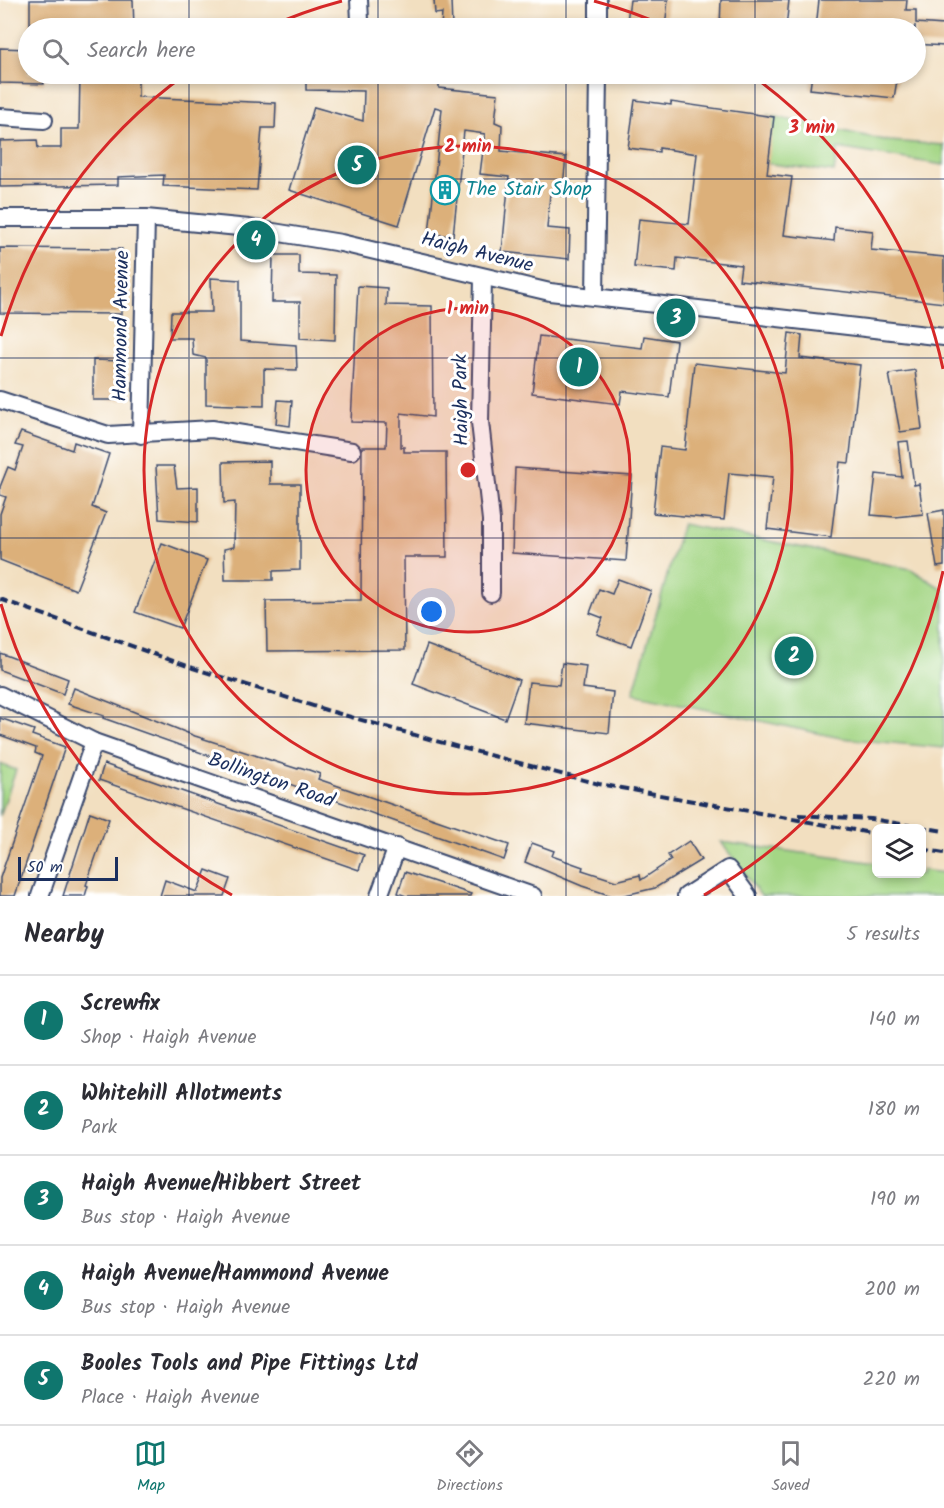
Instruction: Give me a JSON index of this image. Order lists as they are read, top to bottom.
{
  "streets": {
    "street": [
      "Haigh Avenue",
      "Hammond Avenue",
      "Haigh Park",
      "Bollington Road"
    ]
  },
  "crossings": [
    ["Haigh Avenue", "Hammond Avenue"],
    ["Haigh Avenue", "Haigh Park"]
  ],
  "places": {
    "building": ["The Stair Shop"]
  },
  "scale_bar": "50 m",
  "page": {
    "search": "Search here",
    "pins": [
      "5",
      "4",
      "3",
      "1",
      "2"
    ],
    "scale": "50 m",
    "heading": ["Nearby", "5 results"],
    "list": [
      {
        "mark": "1",
        "name": "Screwfix",
        "note": "Shop · Haigh Avenue",
        "value": "140 m"
      },
      {
        "mark": "2",
        "name": "Whitehill Allotments",
        "note": "Park",
        "value": "180 m"
      },
      {
        "mark": "3",
        "name": "Haigh Avenue/Hibbert Street",
        "note": "Bus stop · Haigh Avenue",
        "value": "190 m"
      },
      {
        "mark": "4",
        "name": "Haigh Avenue/Hammond Avenue",
        "note": "Bus stop · Haigh Avenue",
        "value": "200 m"
      },
      {
        "mark": "5",
        "name": "Booles Tools and Pipe Fittings Ltd",
        "note": "Place · Haigh Avenue",
        "value": "220 m"
      }
    ],
    "nav": ["Map", "Directions", "Saved"]
  },
  "rings": ["3 min", "2 min", "1 min"]
}
